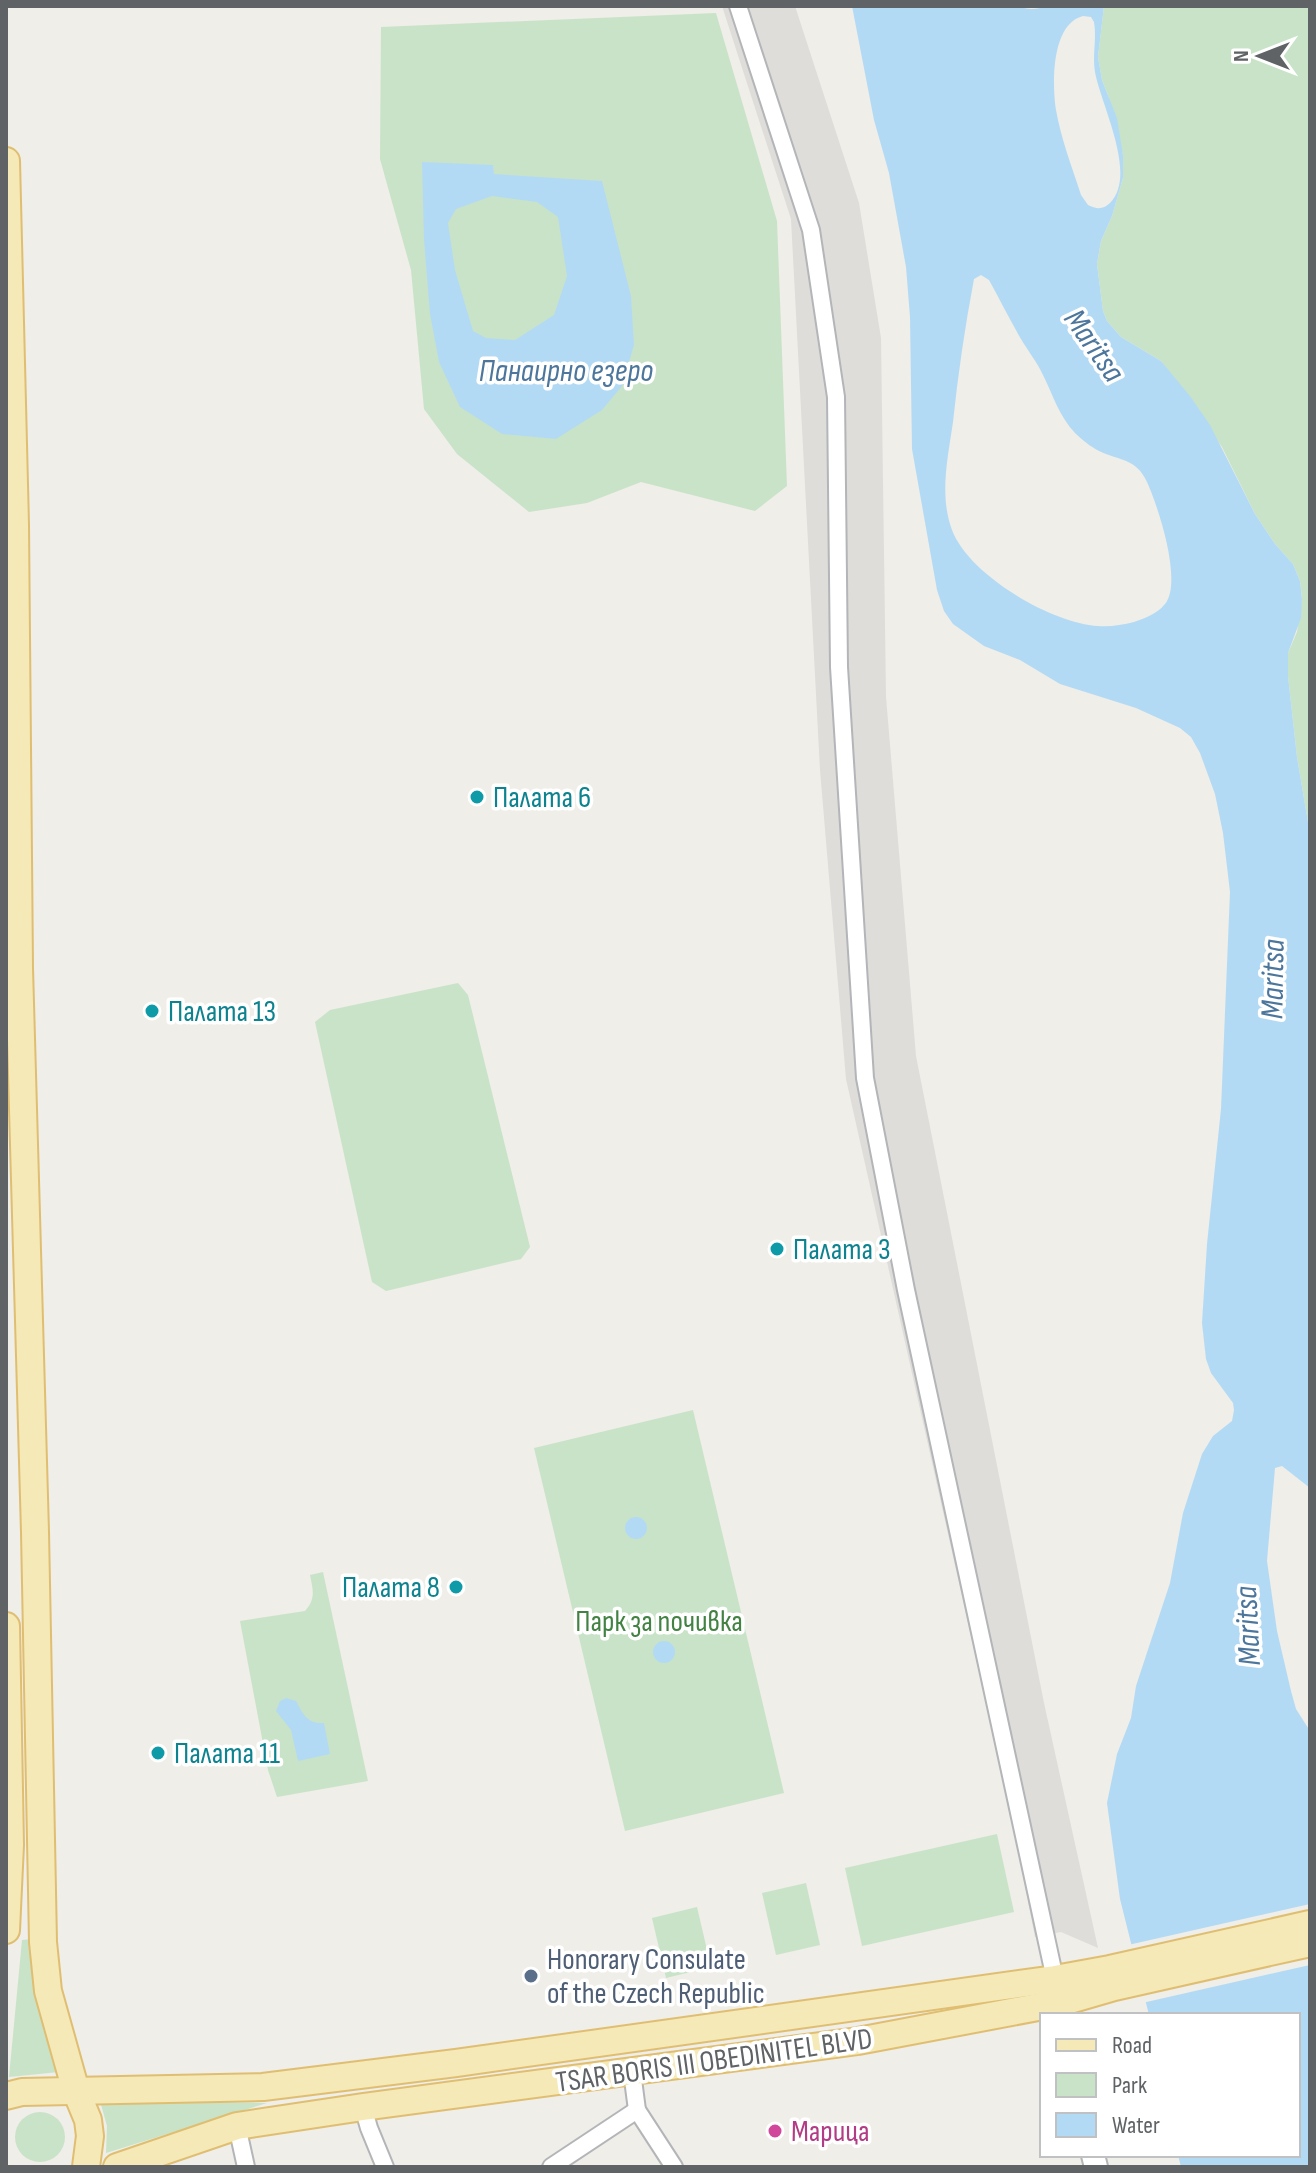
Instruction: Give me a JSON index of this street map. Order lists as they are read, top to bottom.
{
  "streets": {
    "main road": ["TSAR BORIS III OBEDINITEL BLVD"]
  },
  "water": ["Maritsa", "Панаирно езеро"],
  "parks": ["Парк за почивка"],
  "places": [
    "Палата 6",
    "Палата 13",
    "Палата 3",
    "Палата 8",
    "Палата 11",
    "Honorary Consulate of the Czech Republic",
    "Марица"
  ],
  "legend": ["Road", "Park", "Water"],
  "north": "left"
}
